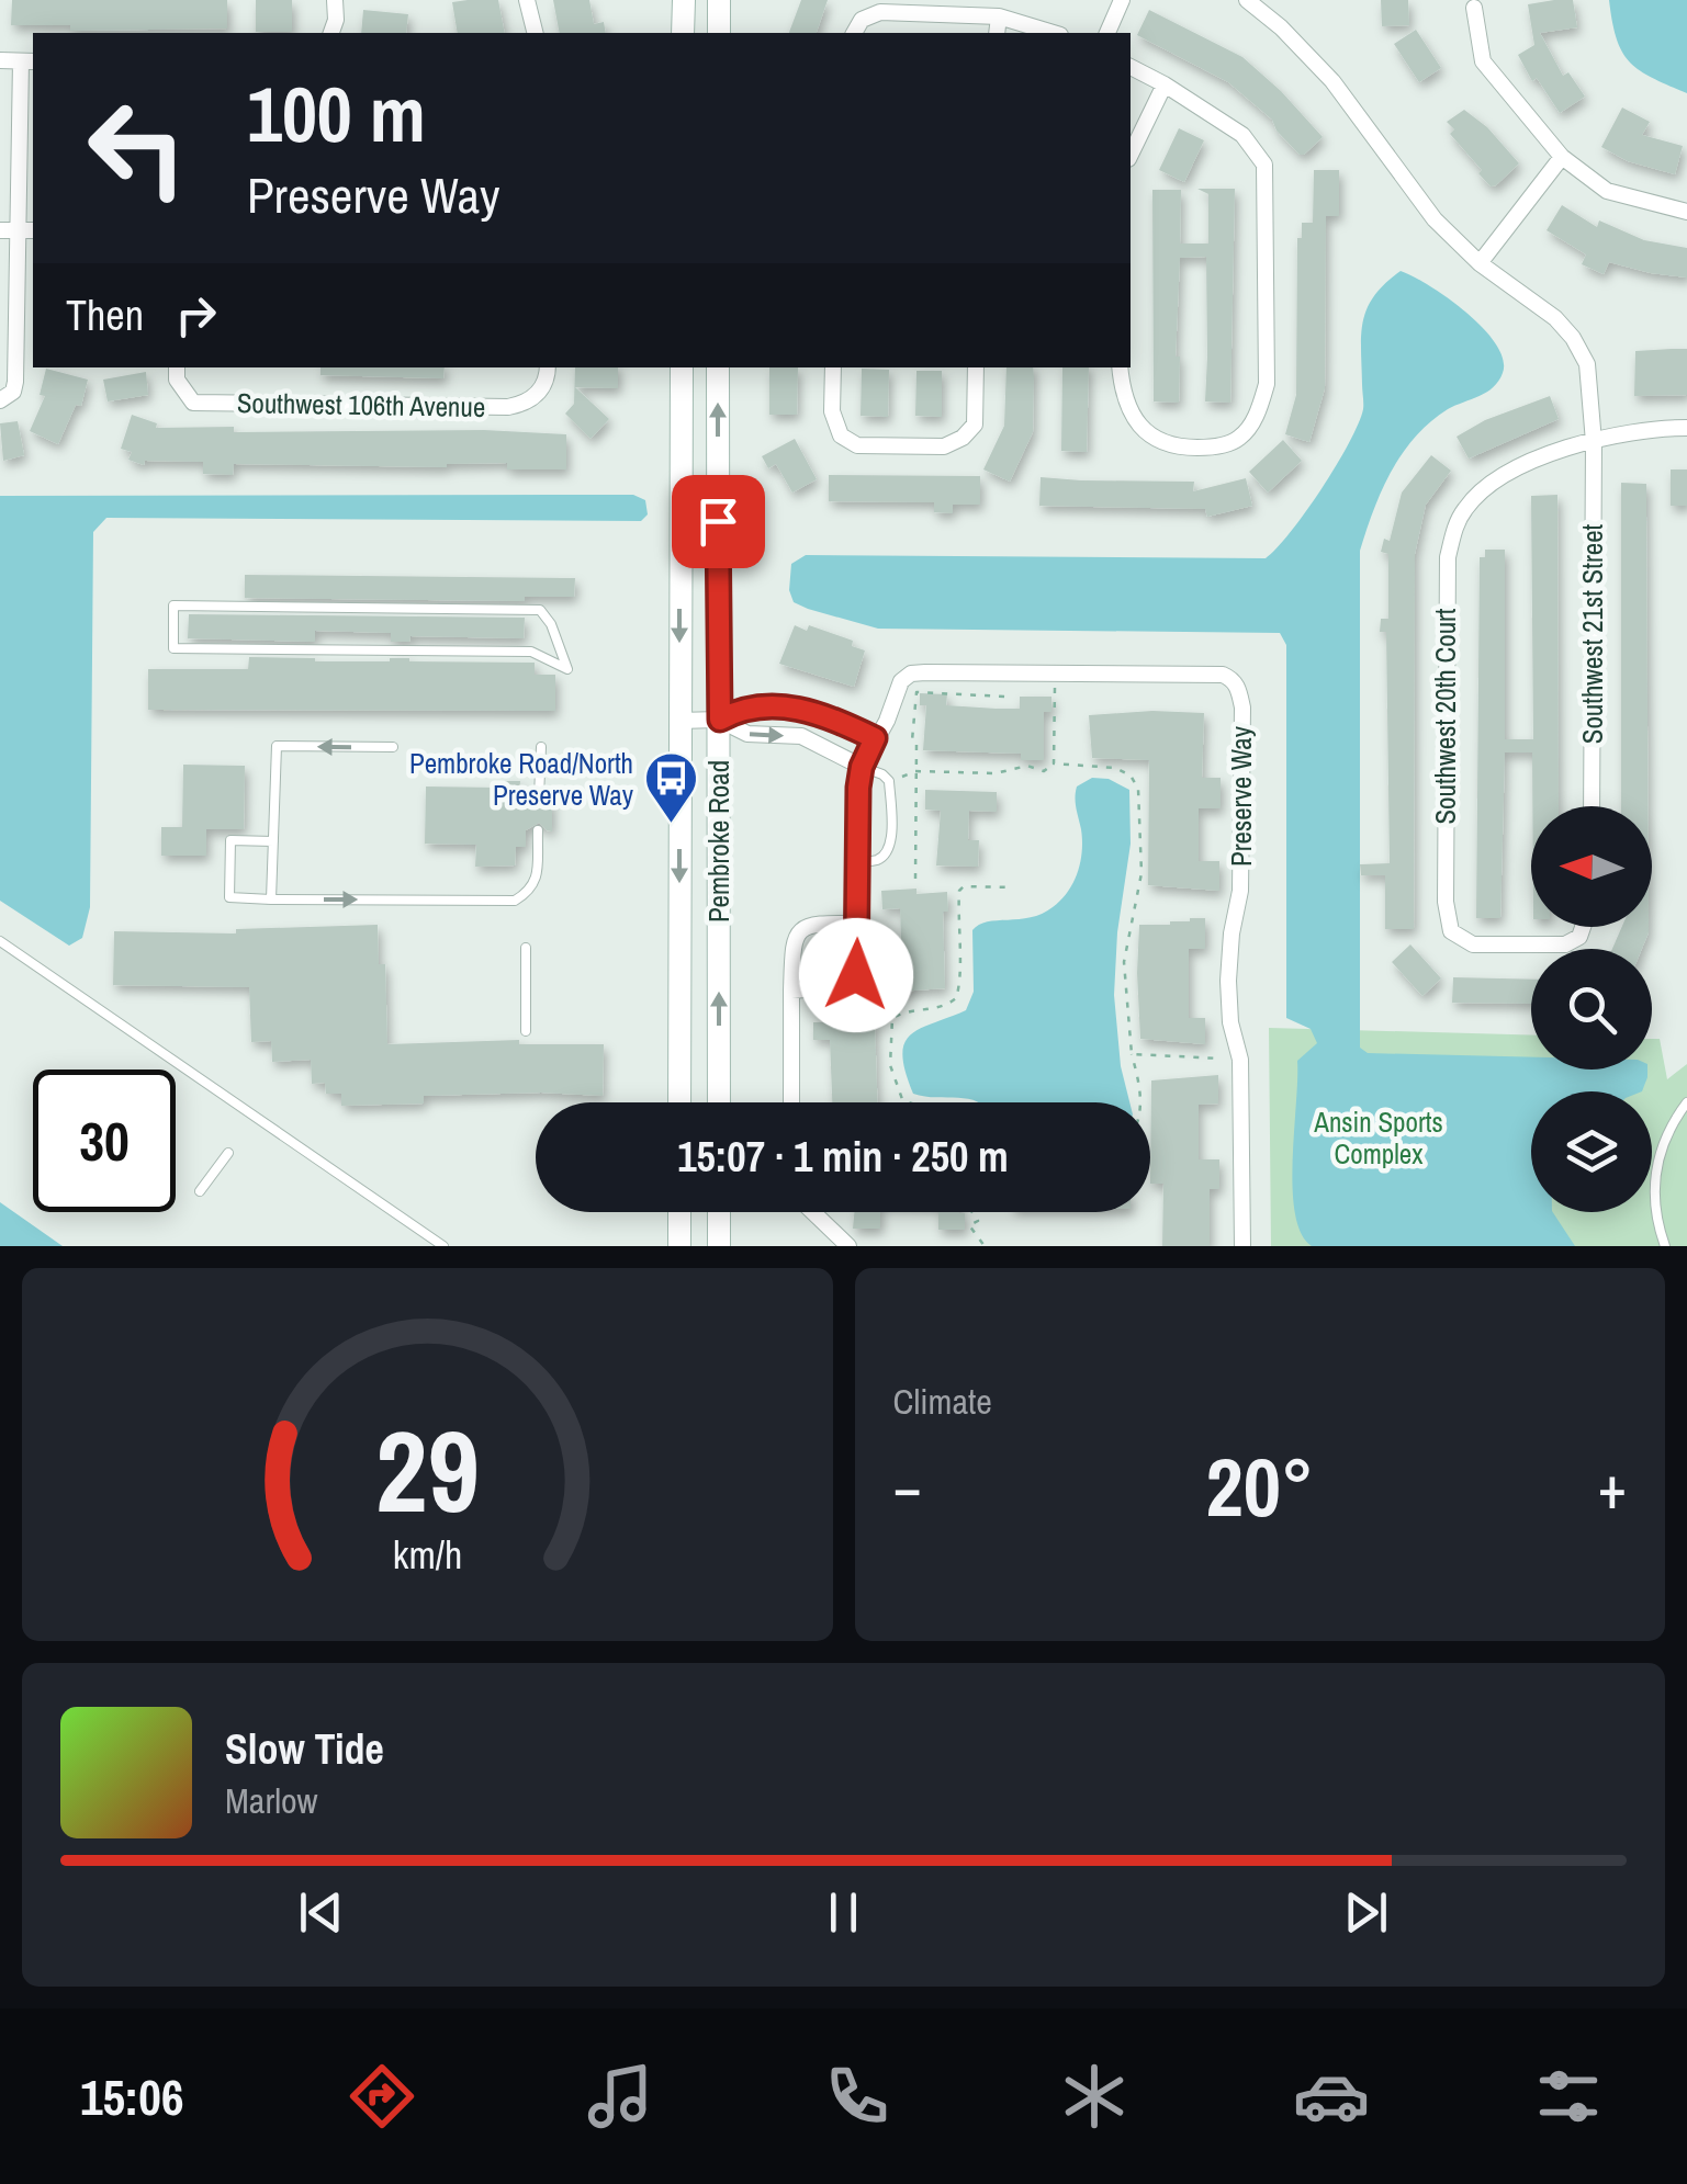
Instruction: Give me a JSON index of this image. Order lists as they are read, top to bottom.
{
  "streets": {
    "main road": ["Pembroke Road"],
    "street": [
      "Southwest 106th Avenue",
      "Southwest 21st Street",
      "Southwest 20th Court",
      "Preserve Way"
    ]
  },
  "crossings": [
    ["Southwest 21st Street", "Southwest 20th Court"]
  ],
  "parks": ["Ansin Sports Complex"],
  "places": {
    "bus stop": ["Pembroke Road/North Preserve Way"]
  },
  "north": "left",
  "page": {
    "turn": ["100 m", "Preserve Way"],
    "then": "Then",
    "limit": "30",
    "trip": "15:07 · 1 min · 250 m",
    "tile": "Climate",
    "heat": ["−", "20°", "+"],
    "song": ["Slow Tide", "Marlow"],
    "tabs": "15:06",
    "gauge": ["29", "km/h"]
  }
}
